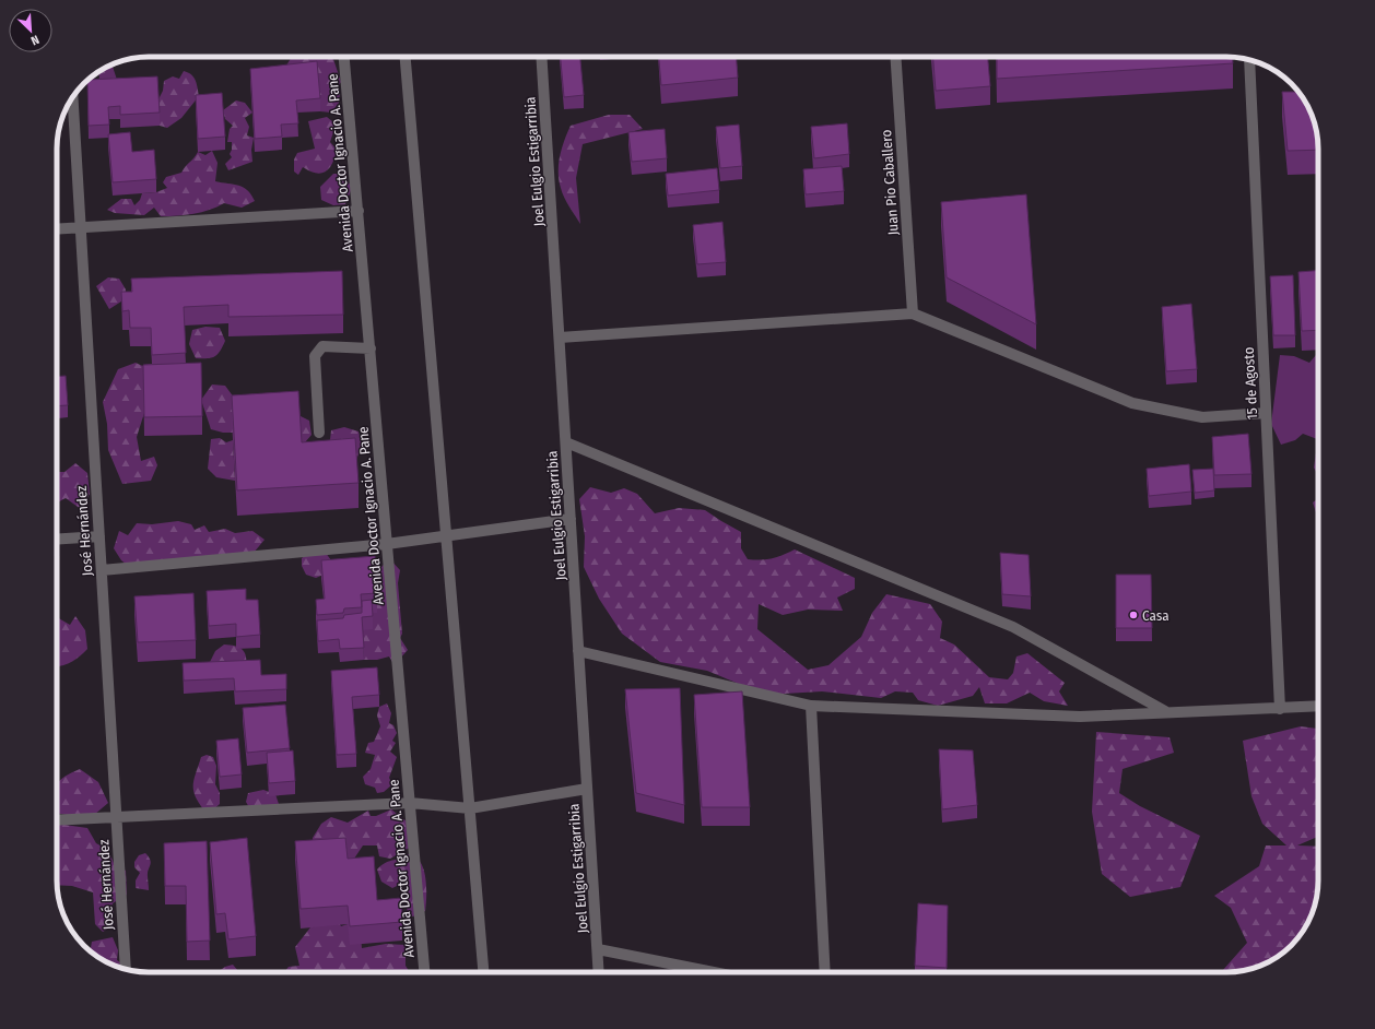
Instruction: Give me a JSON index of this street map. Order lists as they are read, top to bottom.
{
  "streets": {
    "street": [
      "Joel Eulgio Estigarribia",
      "Avenida Doctor Ignacio A. Pane",
      "Juan Pio Caballero",
      "15 de Agosto",
      "José Hernández"
    ]
  },
  "places": ["Casa"],
  "north": "bottom right"
}
